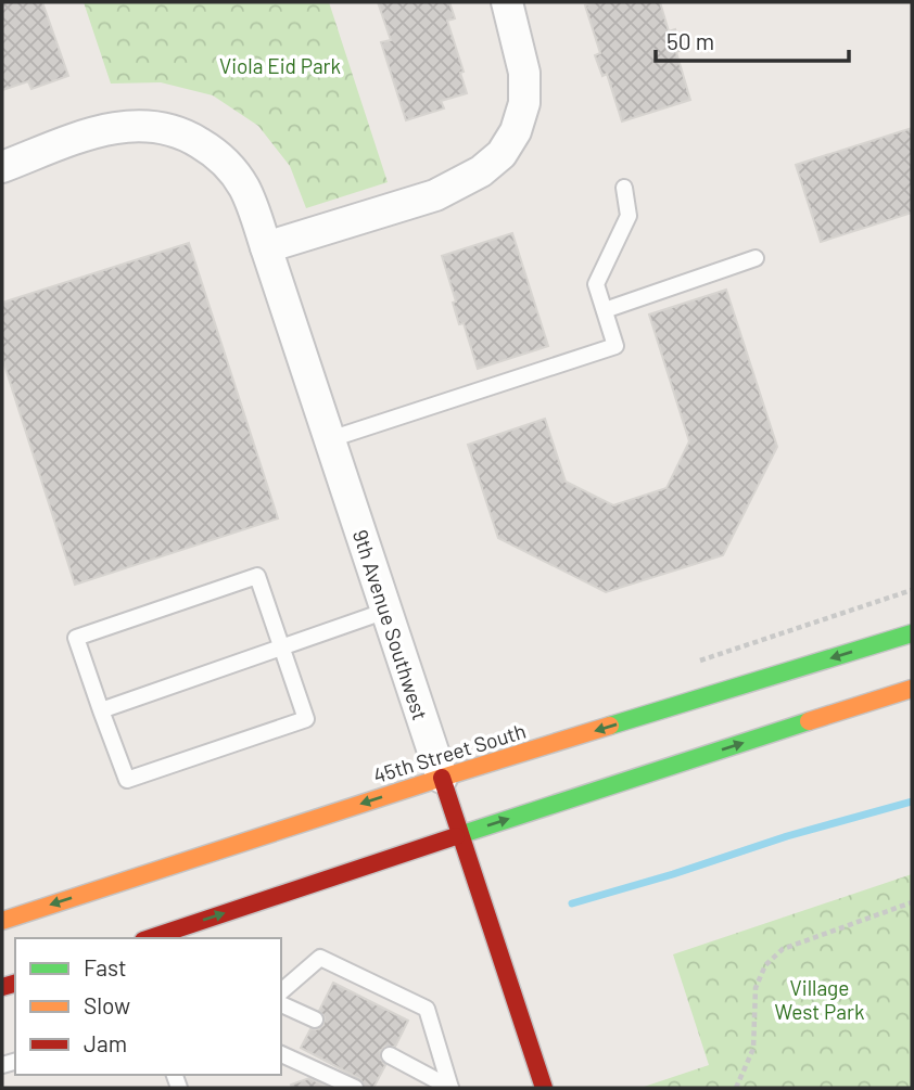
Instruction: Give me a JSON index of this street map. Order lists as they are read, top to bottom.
{
  "streets": {
    "main road": ["9th Avenue Southwest", "45th Street South"]
  },
  "crossings": [
    ["9th Avenue Southwest", "45th Street South"]
  ],
  "parks": ["Viola Eid Park", "Village West Park"],
  "legend": ["Fast", "Slow", "Jam"],
  "scale_bar": "50 m"
}
